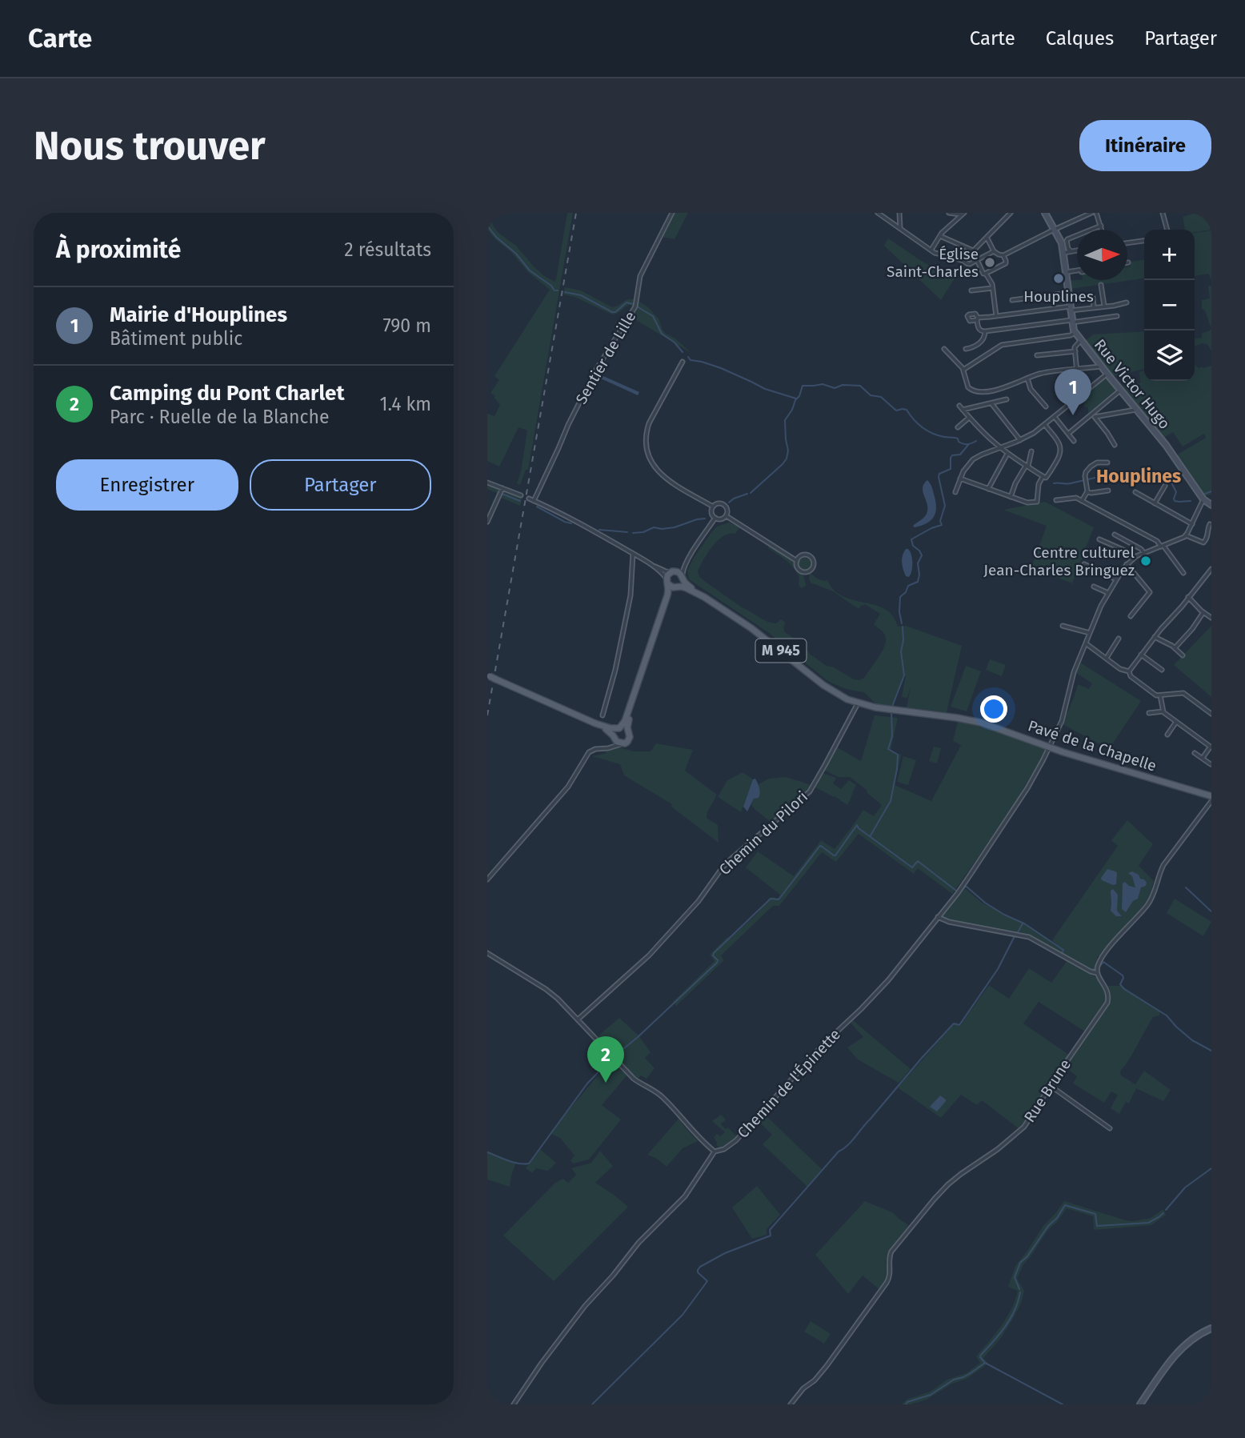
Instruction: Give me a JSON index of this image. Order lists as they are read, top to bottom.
{
  "streets": {
    "main road": ["Rue Victor Hugo", "M 945", "Pavé de la Chapelle"],
    "street": [
      "Sentier de Lille",
      "Chemin du Pilori",
      "Chemin de l'Épinette",
      "Rue Brune"
    ]
  },
  "crossings": [
    ["Sentier de Lille", "Pavé de la Chapelle"],
    ["Pavé de la Chapelle", "Chemin du Pilori"],
    ["Pavé de la Chapelle", "Chemin de l'Épinette"]
  ],
  "districts": ["Houplines"],
  "places": ["Église Saint-Charles", "Houplines", "Centre culturel Jean-Charles Bringuez"],
  "north": "right",
  "page": {
    "header": "Carte",
    "nav": ["Carte", "Calques", "Partager"],
    "buttons": [
      "Itinéraire",
      ["Enregistrer", "Partager"]
    ],
    "title": "Nous trouver",
    "heading": ["À proximité", "2 résultats"],
    "map_buttons": ["+", "−"],
    "list": [
      {
        "mark": "1",
        "name": "Mairie d'Houplines",
        "note": "Bâtiment public",
        "value": "790 m"
      },
      {
        "mark": "2",
        "name": "Camping du Pont Charlet",
        "note": "Parc · Ruelle de la Blanche",
        "value": "1.4 km"
      }
    ],
    "pins": ["1", "2"]
  }
}
